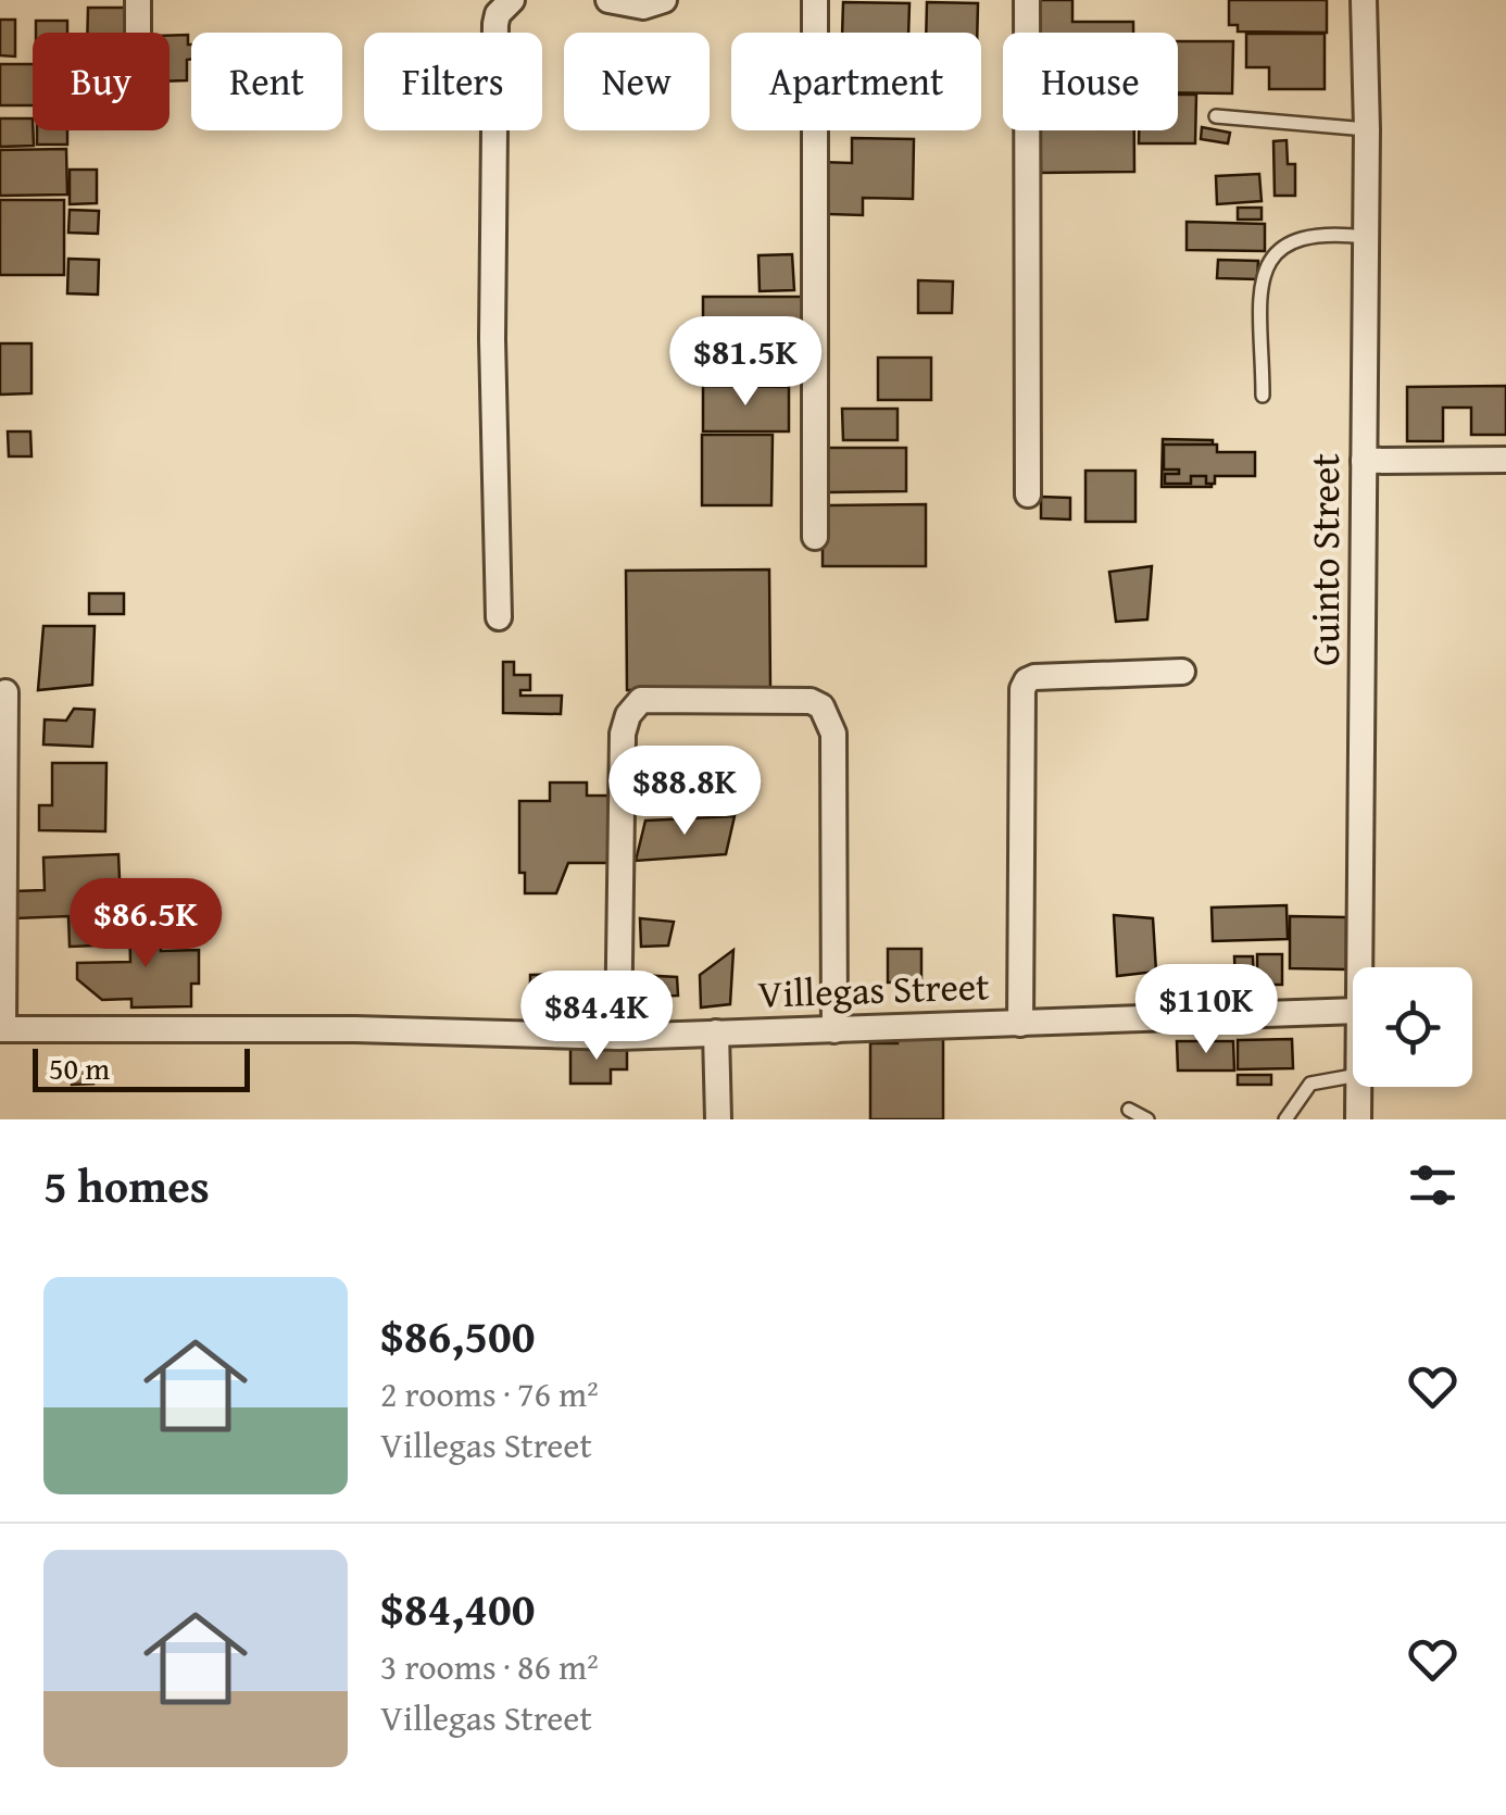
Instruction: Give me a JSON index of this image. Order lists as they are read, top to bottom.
{
  "streets": {
    "street": ["Guinto Street", "Villegas Street"]
  },
  "scale_bar": "50 m",
  "page": {
    "chip": [
      "Buy",
      "Rent",
      "Filters",
      "New",
      "Apartment",
      "House"
    ],
    "price": [
      "$81.5K",
      "$88.8K",
      "$86.5K",
      "$110K",
      "$84.4K"
    ],
    "scale": "50 m",
    "heading": "5 homes",
    "list": [
      {
        "name": "$86,500",
        "note": "2 rooms · 76 m² · Villegas Street"
      },
      {
        "name": "$84,400",
        "note": "3 rooms · 86 m² · Villegas Street"
      }
    ]
  }
}
